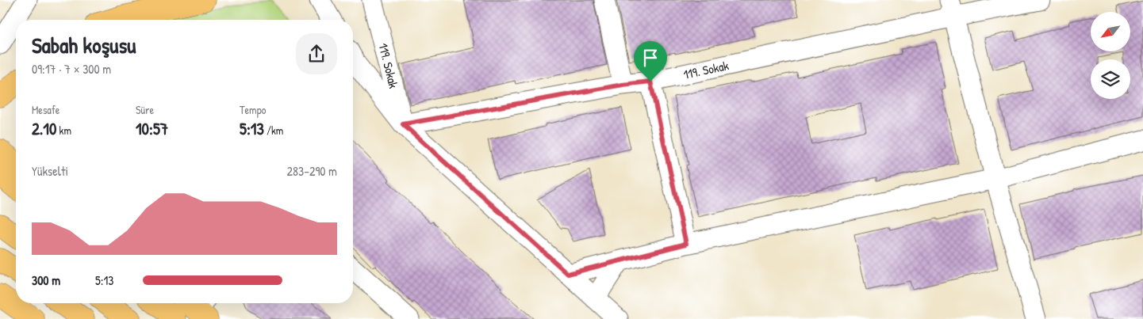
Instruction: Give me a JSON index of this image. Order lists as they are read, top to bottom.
{
  "streets": {
    "street": ["119. Sokak"]
  },
  "north": "bottom left",
  "page": {
    "heading": ["Sabah koşusu", "09:17 · 7 × 300 m"],
    "stats": [
      ["Mesafe", "2.10 km"],
      ["Süre", "10:57"],
      ["Tempo", "5:13 /km"]
    ],
    "chart": ["Yükselti", "283–290 m"],
    "list": [
      {
        "name": "300 m",
        "note": "5:13"
      }
    ]
  }
}
